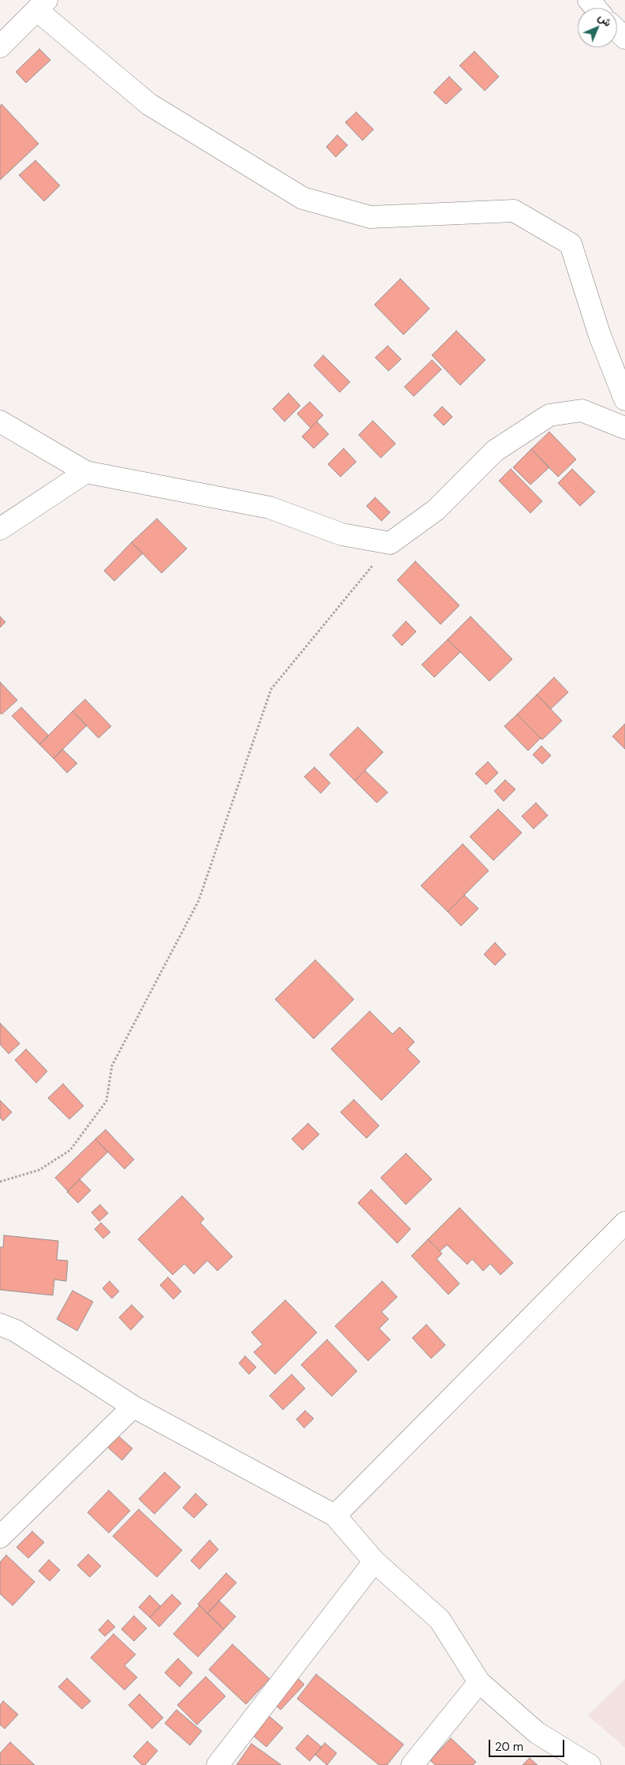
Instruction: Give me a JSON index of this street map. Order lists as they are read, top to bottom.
{
  "scale_bar": "20 m",
  "north": "top right"
}
